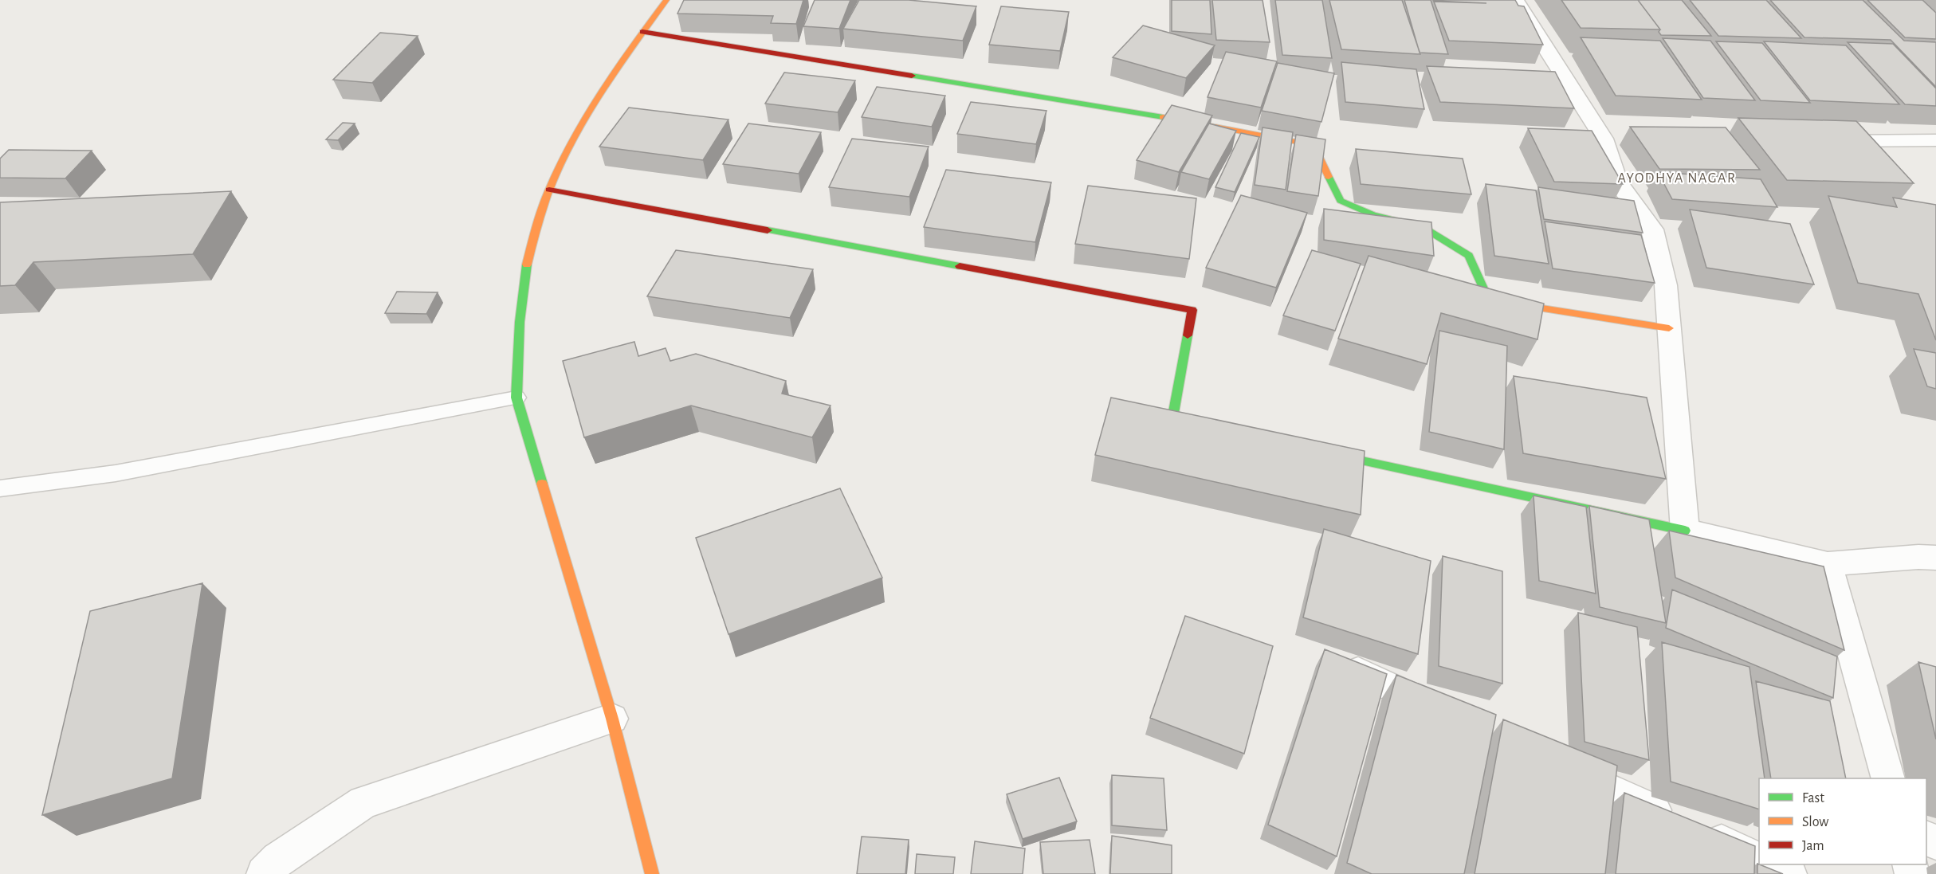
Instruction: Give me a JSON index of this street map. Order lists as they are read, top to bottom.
{
  "districts": ["AYODHYA NAGAR"],
  "legend": ["Fast", "Slow", "Jam"]
}
